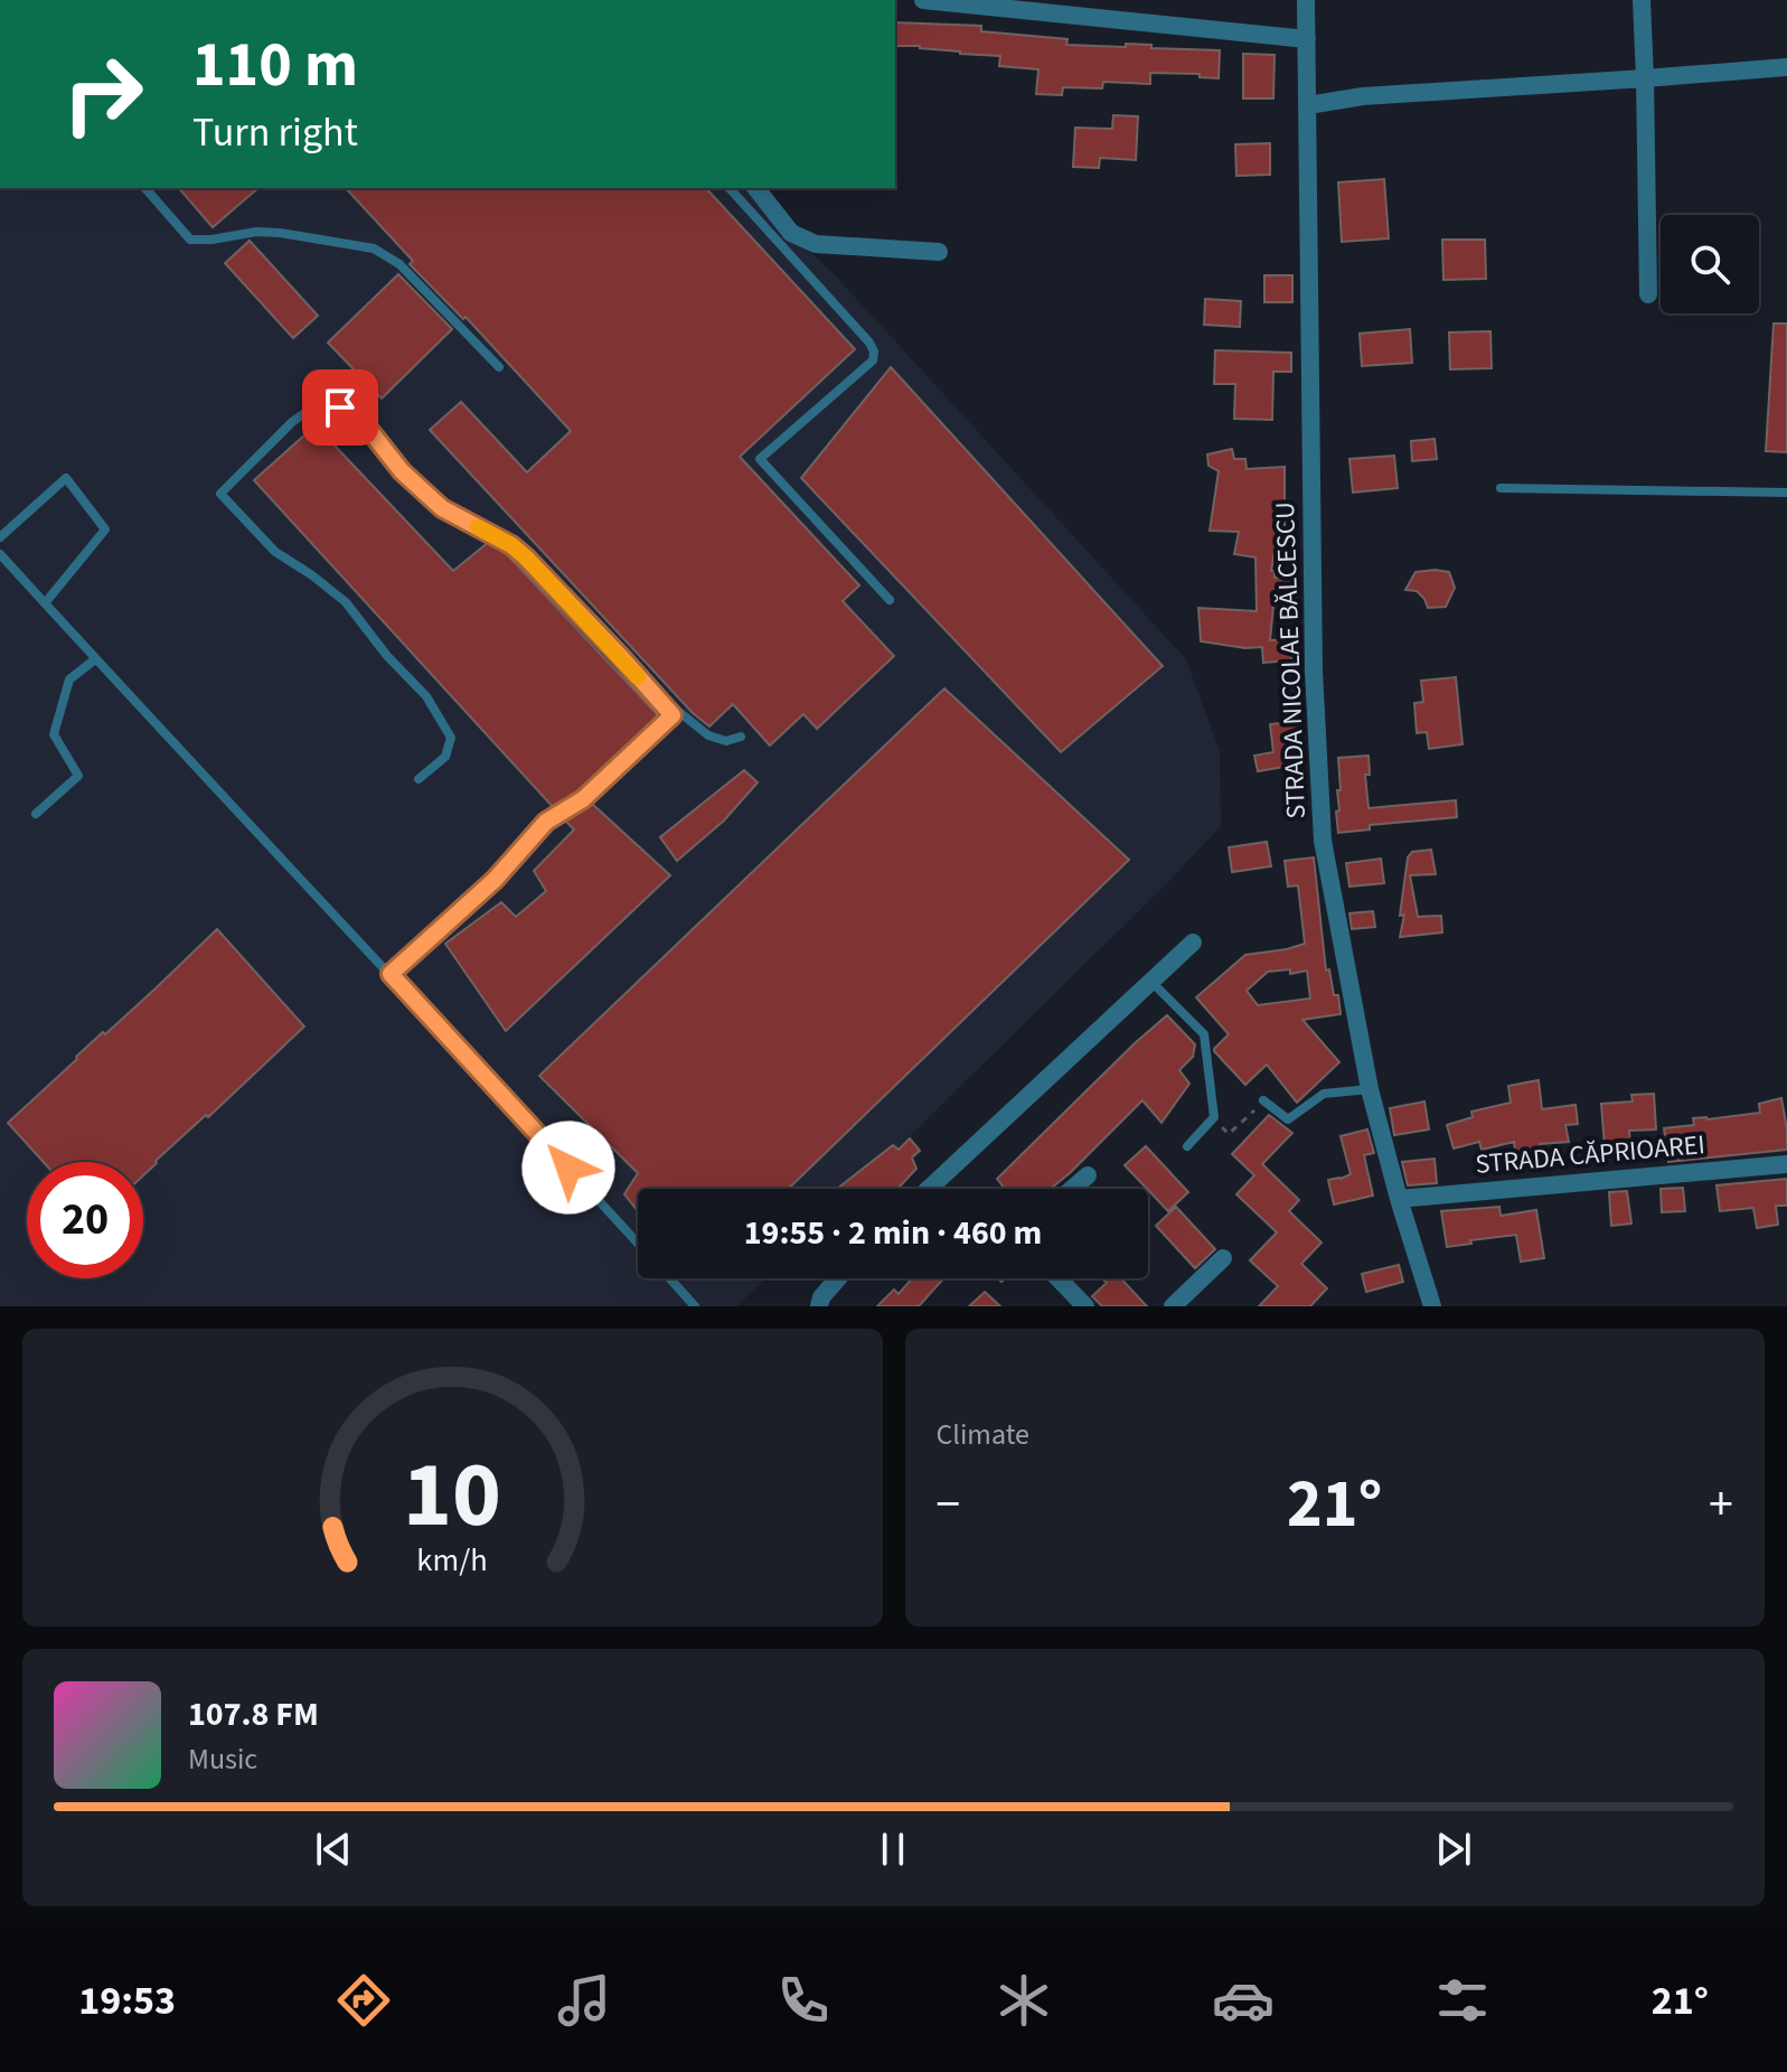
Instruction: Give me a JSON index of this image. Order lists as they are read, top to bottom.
{
  "streets": {
    "street": ["STRADA NICOLAE BĂLCESCU", "STRADA CĂPRIOAREI"]
  },
  "crossings": [
    ["STRADA NICOLAE BĂLCESCU", "STRADA CĂPRIOAREI"]
  ],
  "page": {
    "turn": ["110 m", "Turn right"],
    "limit": "20",
    "trip": "19:55 · 2 min · 460 m",
    "tile": "Climate",
    "heat": ["−", "21°", "+"],
    "song": ["107.8 FM", "Music"],
    "tabs": ["19:53", "21°"],
    "gauge": ["10", "km/h"]
  }
}
